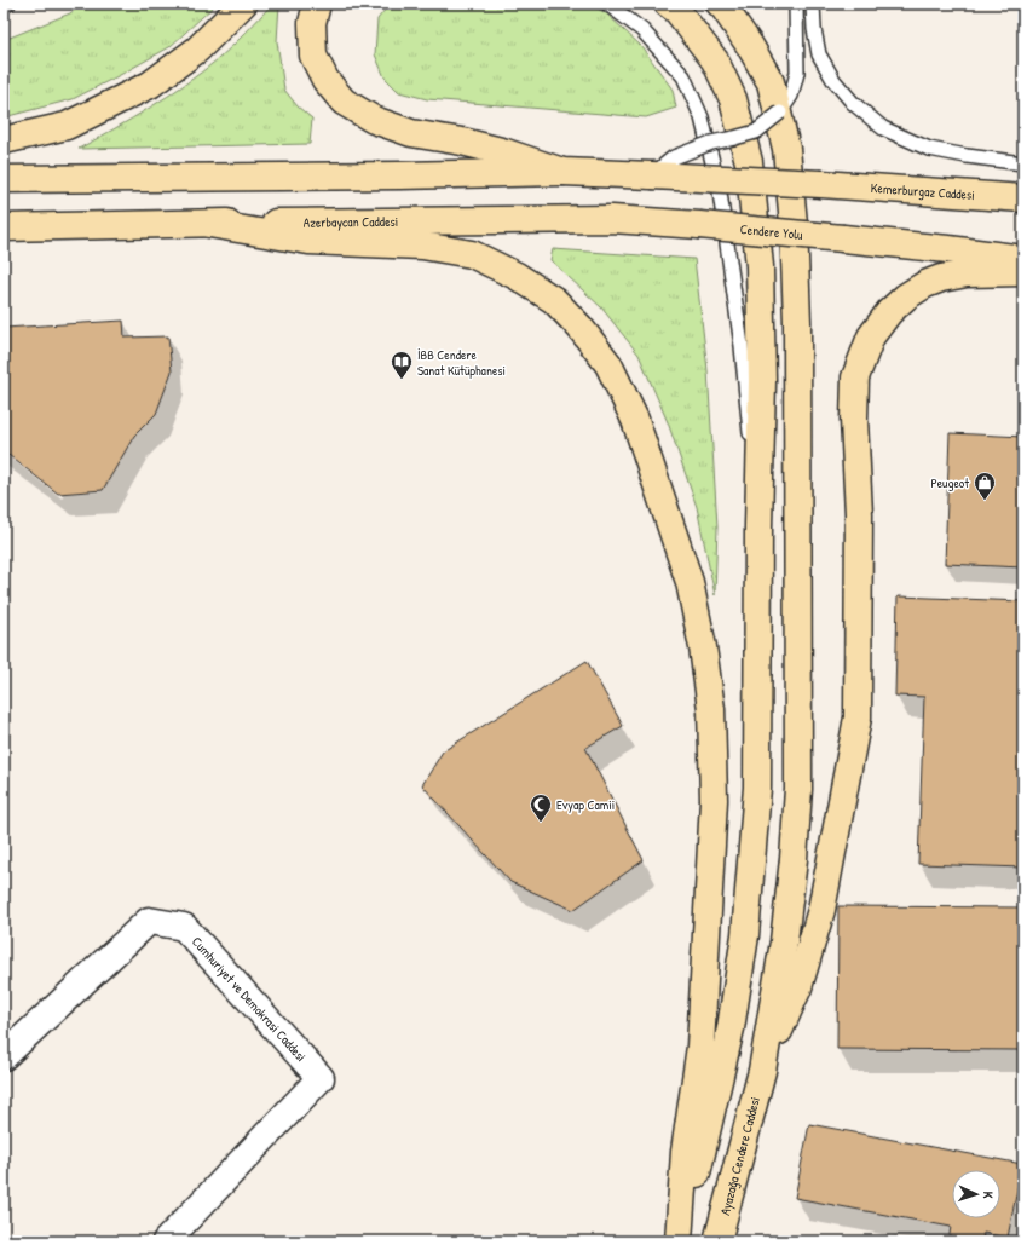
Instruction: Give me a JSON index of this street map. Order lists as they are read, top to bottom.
{
  "streets": {
    "main road": [
      "Kemerburgaz Caddesi",
      "Azerbaycan Caddesi",
      "Cendere Yolu",
      "Ayazağa Cendere Caddesi"
    ],
    "street": ["Cumhuriyet ve Demokrasi Caddesi"]
  },
  "crossings": [
    ["Azerbaycan Caddesi", "Cendere Yolu"]
  ],
  "places": {
    "library": ["İBB Cendere Sanat Kütüphanesi"],
    "shop": ["Peugeot"],
    "mosque": ["Evyap Camii"]
  },
  "north": "right"
}
